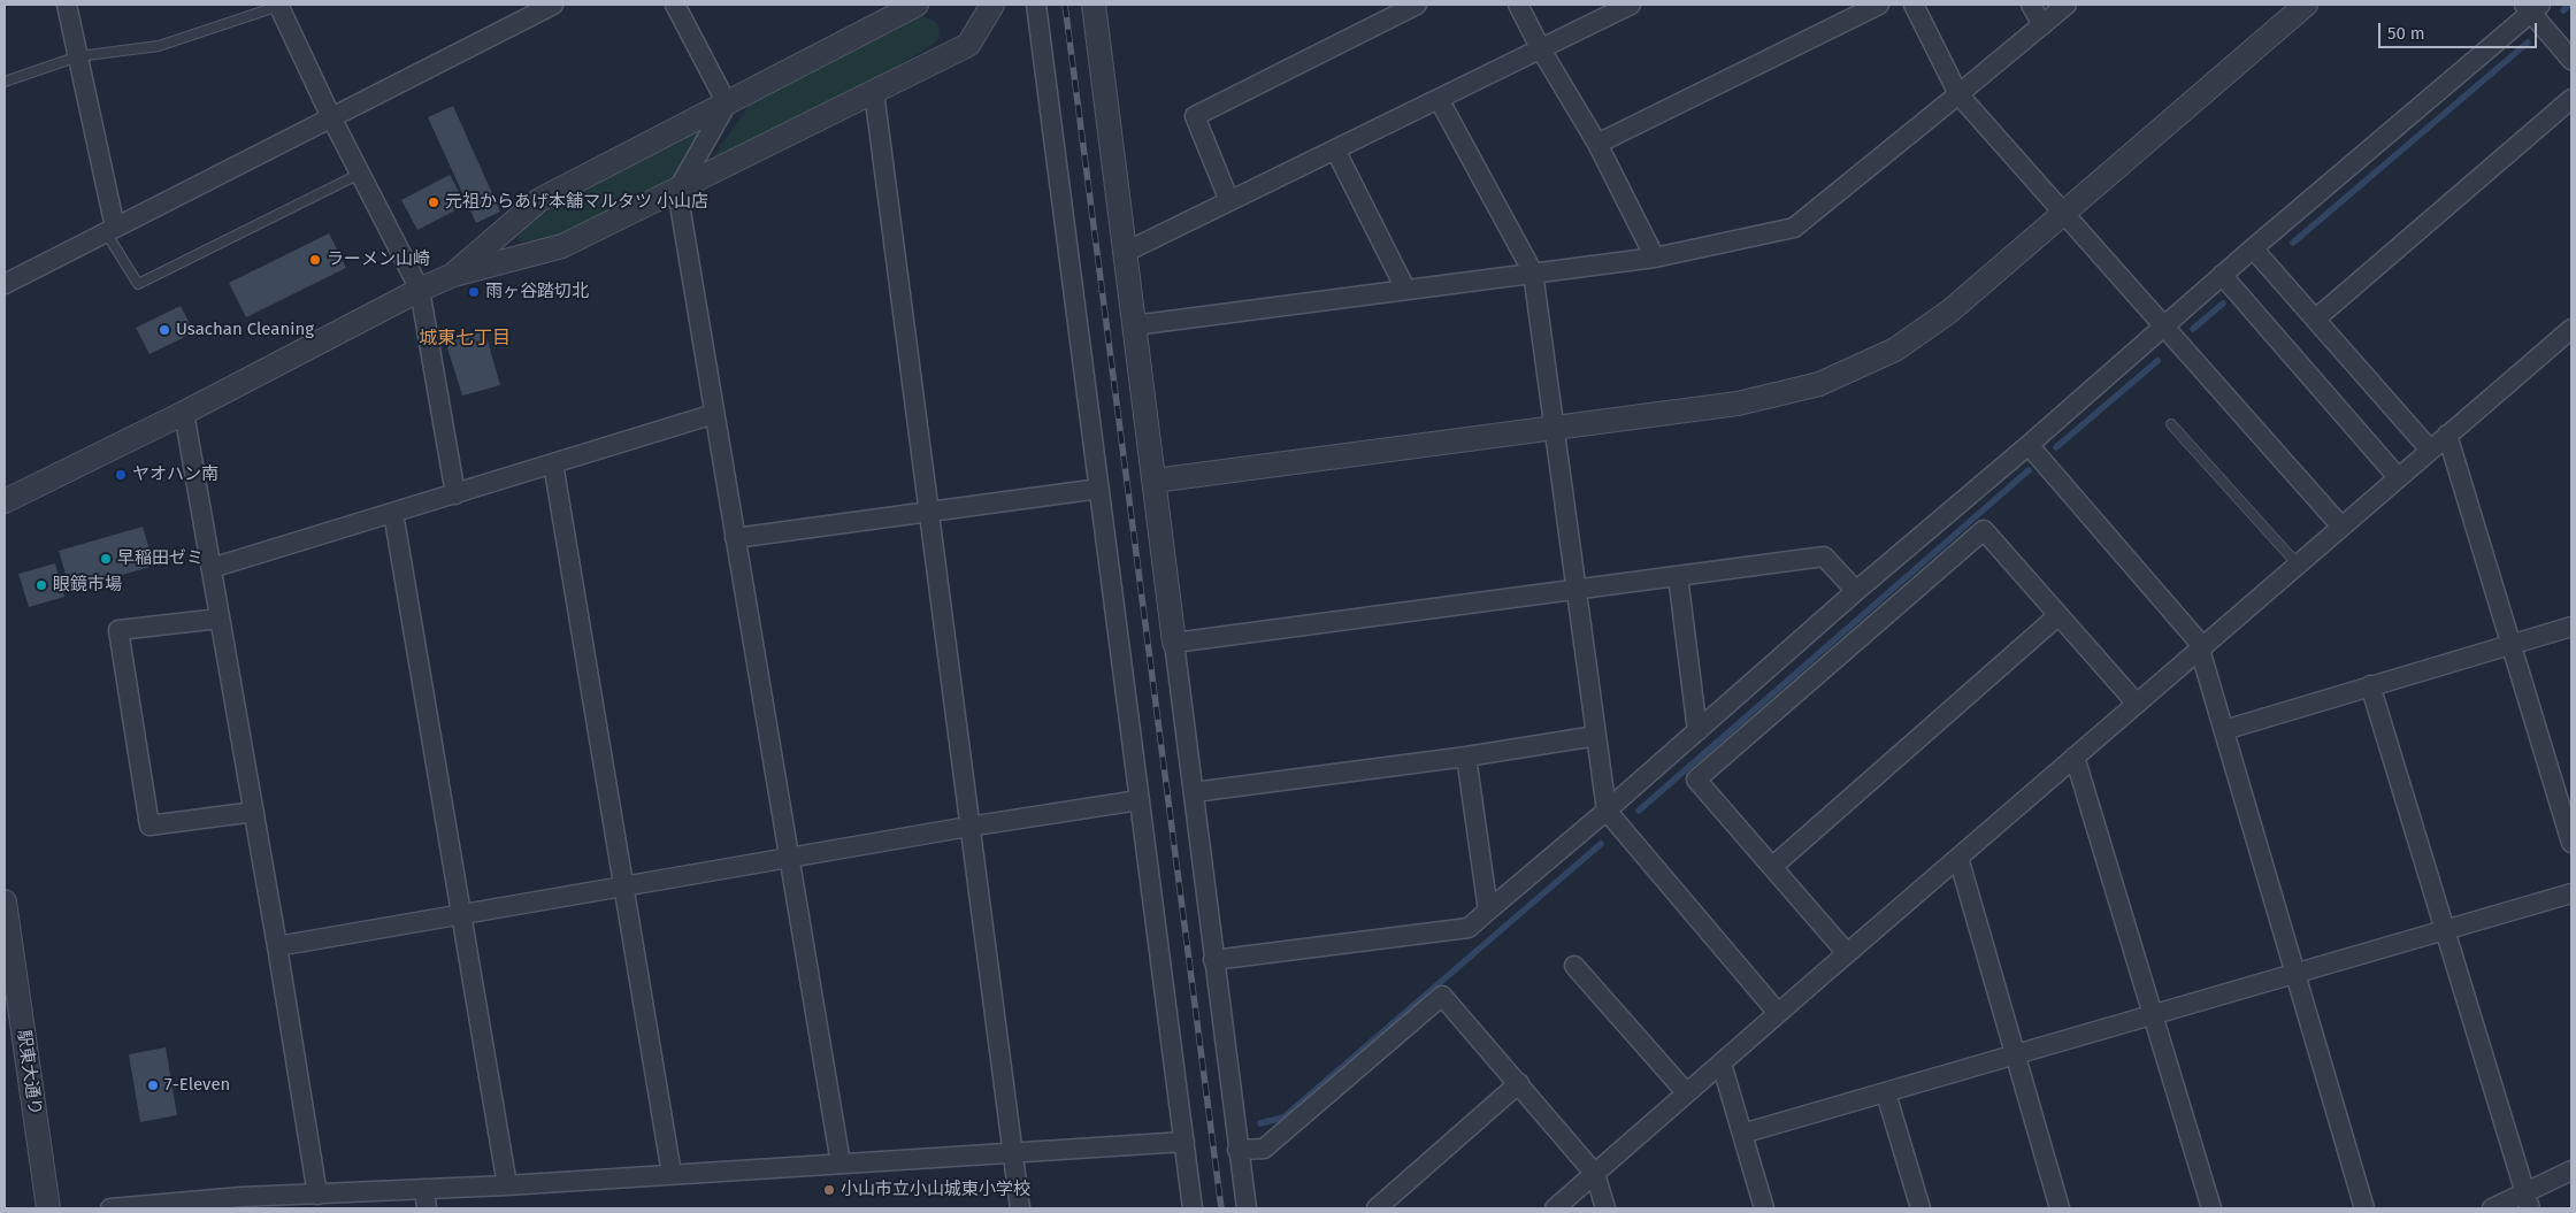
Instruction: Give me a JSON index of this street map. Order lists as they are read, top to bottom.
{
  "streets": {
    "street": ["駅東大通り"]
  },
  "districts": ["城東七丁目"],
  "places": [
    "元祖からあげ本舗マルタツ 小山店",
    "ラーメン山崎",
    "雨ヶ谷踏切北",
    "Usachan Cleaning",
    "ヤオハン南",
    "早稲田ゼミ",
    "眼鏡市場",
    "7-Eleven",
    "小山市立小山城東小学校"
  ],
  "scale_bar": "50 m"
}
